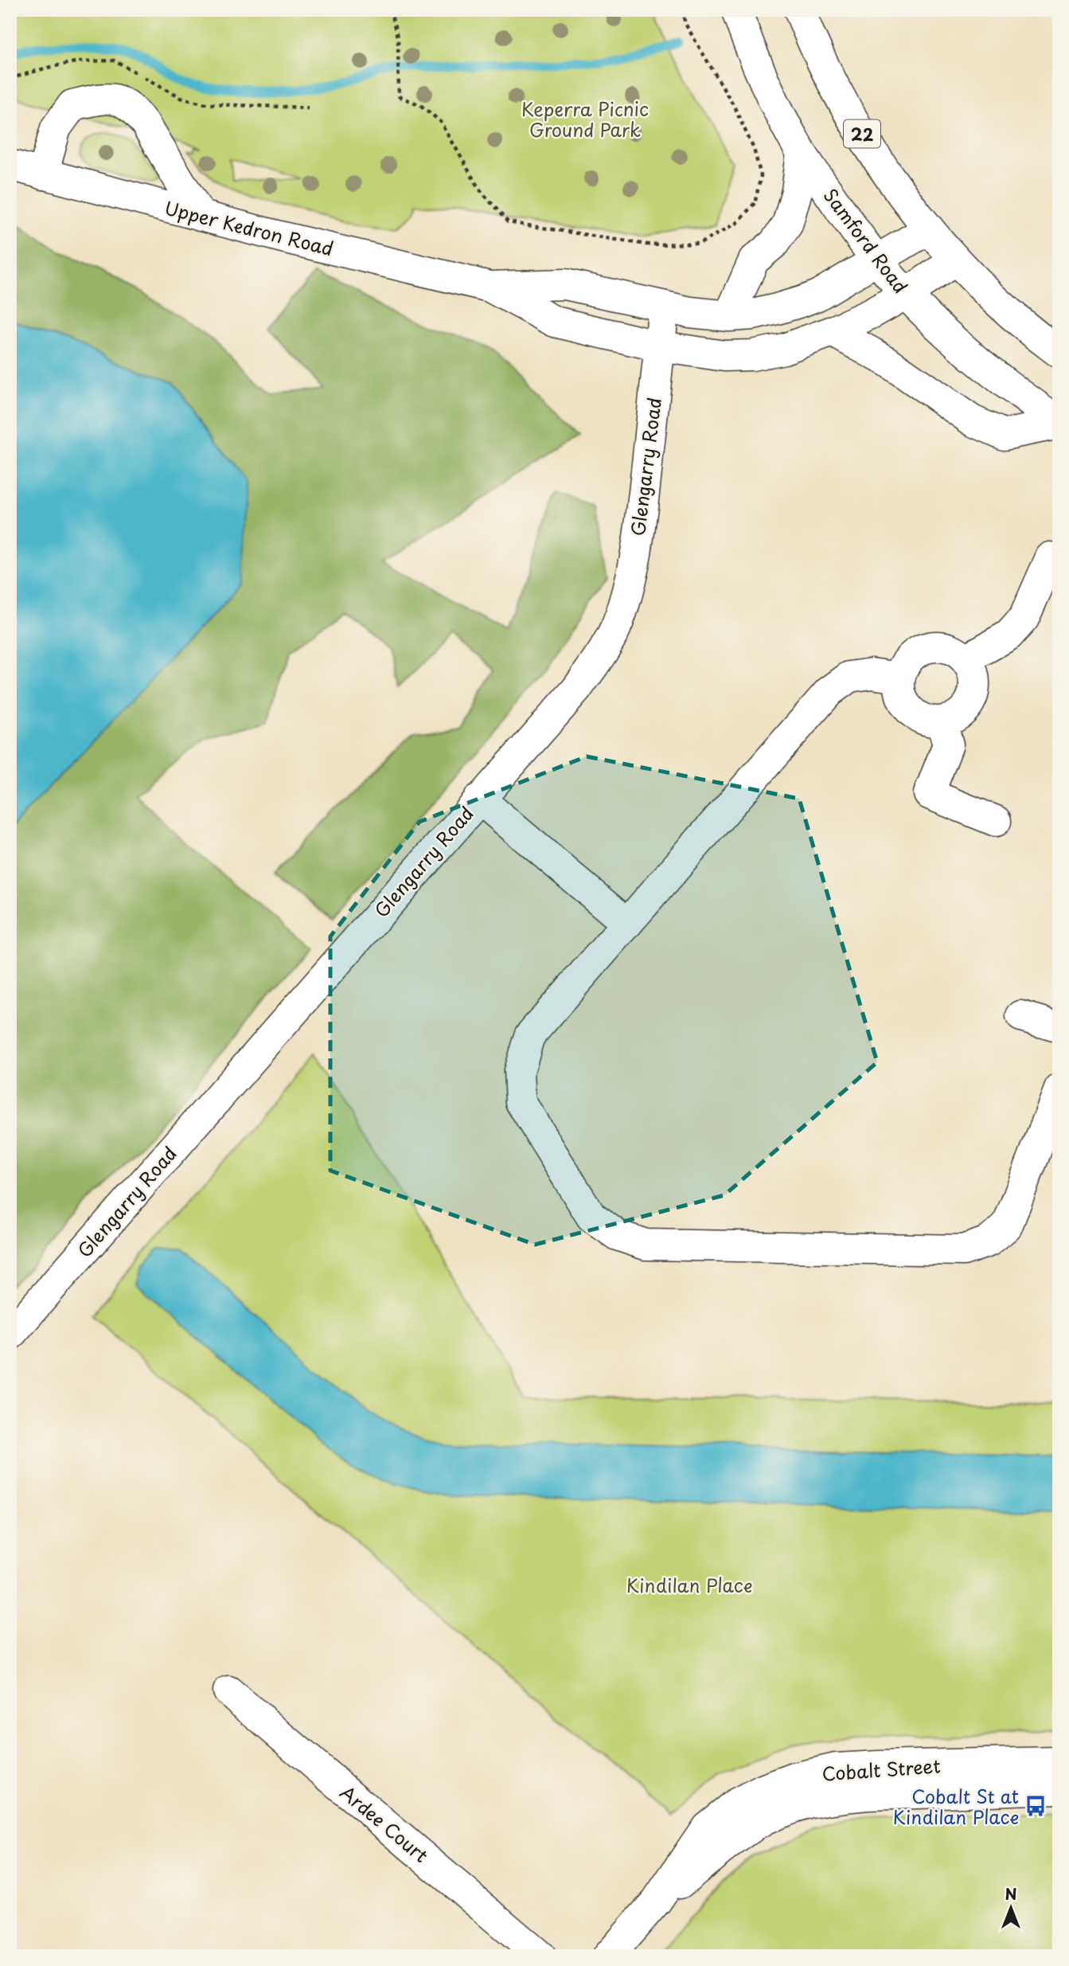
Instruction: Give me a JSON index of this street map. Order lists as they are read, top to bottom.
{
  "streets": {
    "street": [
      "22",
      "Upper Kedron Road",
      "Samford Road",
      "Glengarry Road",
      "Cobalt Street",
      "Ardee Court"
    ]
  },
  "crossings": [
    ["22", "Upper Kedron Road"],
    ["Upper Kedron Road", "Samford Road"],
    ["Upper Kedron Road", "Glengarry Road"]
  ],
  "parks": ["Keperra Picnic Ground Park", "Kindilan Place"],
  "places": {
    "bus stop": ["Cobalt St at Kindilan Place"]
  },
  "north": "top"
}
